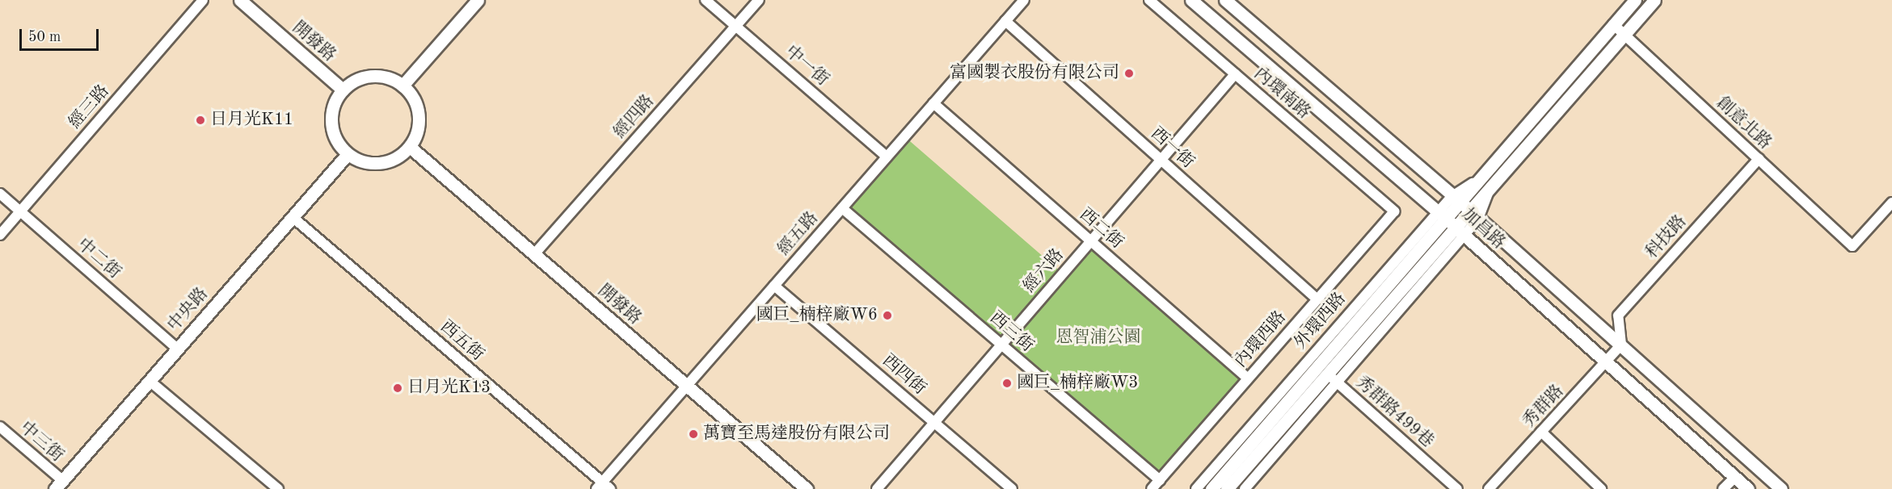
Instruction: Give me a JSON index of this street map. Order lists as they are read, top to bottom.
{
  "streets": {
    "street": [
      "開發路",
      "中一街",
      "內環南路",
      "經三路",
      "經四路",
      "創意北路",
      "西一街",
      "西二街",
      "加昌路",
      "經五路",
      "科技路",
      "中二街",
      "經六路",
      "中央路",
      "外環西路",
      "西三街",
      "內環西路",
      "西五街",
      "西四街",
      "秀群路",
      "秀群路499巷",
      "中三街"
    ]
  },
  "crossings": [
    ["開發路", "經四路"],
    ["開發路", "經五路"],
    ["開發路", "中央路"],
    ["中一街", "經四路"],
    ["中一街", "經五路"],
    ["內環南路", "經六路"],
    ["內環南路", "內環西路"],
    ["經三路", "中二街"],
    ["創意北路", "科技路"],
    ["創意北路", "外環西路"],
    ["西一街", "經五路"],
    ["西一街", "經六路"],
    ["西一街", "內環西路"],
    ["西二街", "經五路"],
    ["西二街", "經六路"],
    ["西二街", "內環西路"],
    ["加昌路", "科技路"],
    ["加昌路", "外環西路"],
    ["加昌路", "秀群路"],
    ["經五路", "西三街"],
    ["經五路", "西五街"],
    ["經五路", "西四街"],
    ["科技路", "秀群路"],
    ["中二街", "中央路"],
    ["經六路", "西三街"],
    ["經六路", "西四街"],
    ["中央路", "西五街"],
    ["中央路", "中三街"],
    ["外環西路", "秀群路499巷"],
    ["西三街", "內環西路"]
  ],
  "parks": ["恩智浦公園"],
  "places": [
    "富國製衣股份有限公司",
    "日月光K11",
    "國巨_楠梓廠W6",
    "國巨_楠梓廠W3",
    "日月光K13",
    "萬寶至馬達股份有限公司"
  ],
  "scale_bar": "50 m"
}
